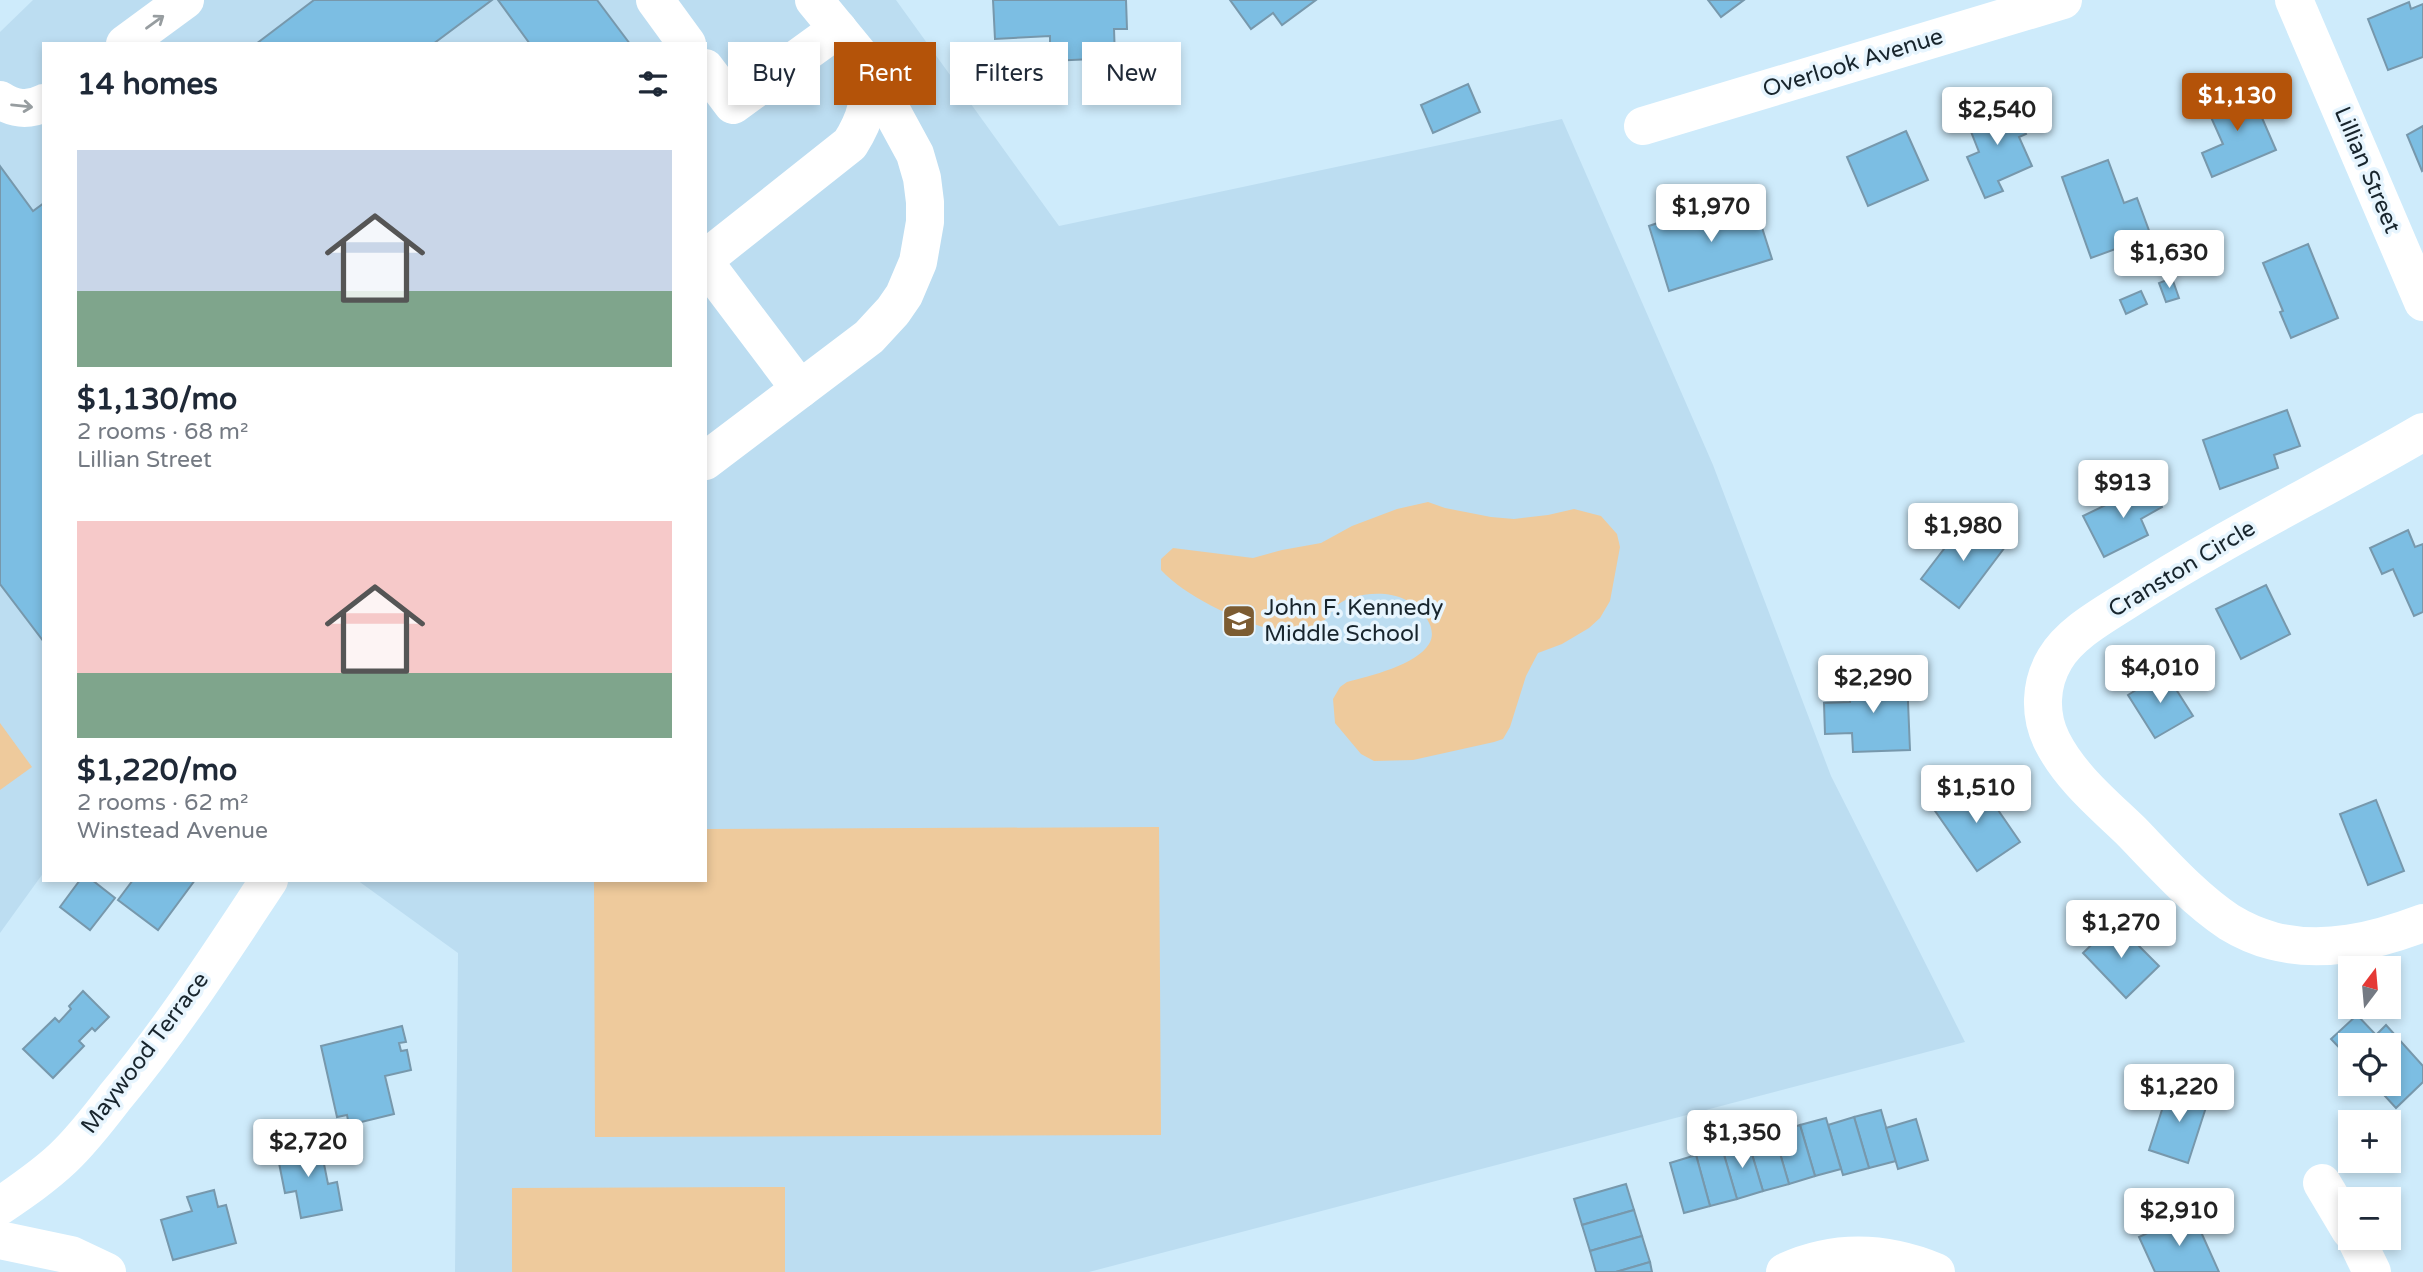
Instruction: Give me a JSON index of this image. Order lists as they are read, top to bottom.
{
  "streets": {
    "street": [
      "Overlook Avenue",
      "Lillian Street",
      "Cranston Circle",
      "Maywood Terrace"
    ]
  },
  "places": {
    "school or university": ["John F. Kennedy Middle School"]
  },
  "north": "top",
  "page": {
    "chip": [
      "Buy",
      "Rent",
      "Filters",
      "New"
    ],
    "heading": "14 homes",
    "price": [
      "$1,130",
      "$2,540",
      "$1,970",
      "$1,630",
      "$913",
      "$1,980",
      "$4,010",
      "$2,290",
      "$1,510",
      "$1,270",
      "$1,220",
      "$1,350",
      "$2,720",
      "$2,910"
    ],
    "list": [
      {
        "name": "$1,130/mo",
        "note": "2 rooms · 68 m² · Lillian Street"
      },
      {
        "name": "$1,220/mo",
        "note": "2 rooms · 62 m² · Winstead Avenue"
      }
    ],
    "map_buttons": ["+", "−"]
  }
}
